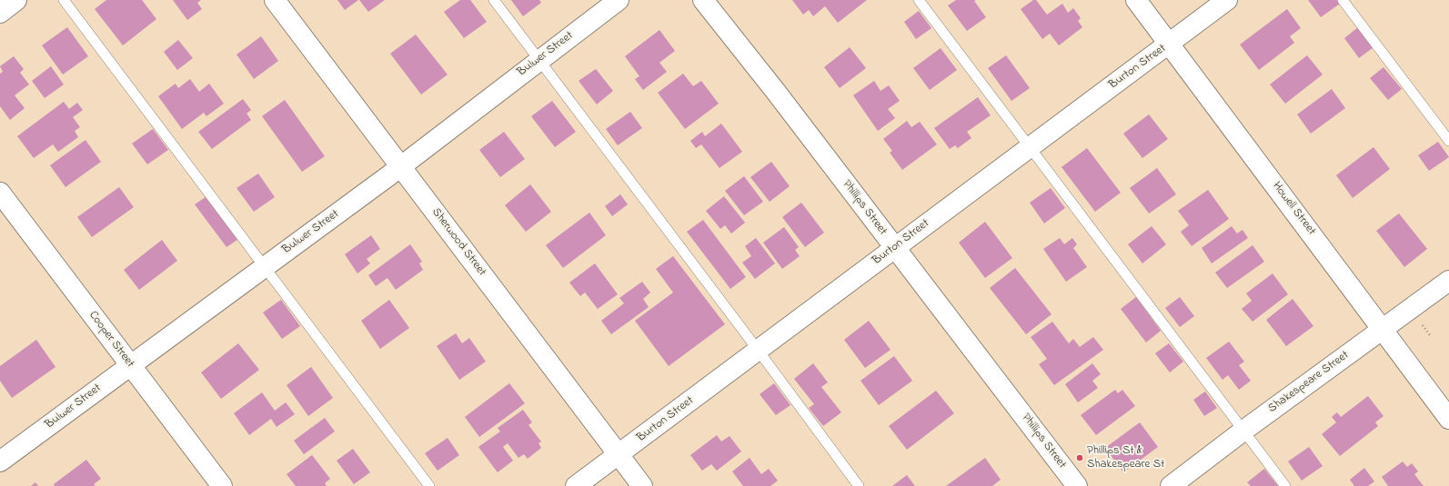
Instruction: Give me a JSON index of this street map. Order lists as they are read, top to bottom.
{
  "streets": {
    "street": [
      "Bulwer Street",
      "Burton Street",
      "Phillips Street",
      "Howell Street",
      "Sherwood Street",
      "Cooper Street",
      "Shakespeare Street"
    ]
  },
  "crossings": [
    ["Bulwer Street", "Sherwood Street"],
    ["Bulwer Street", "Cooper Street"],
    ["Burton Street", "Phillips Street"],
    ["Burton Street", "Howell Street"],
    ["Burton Street", "Sherwood Street"],
    ["Howell Street", "Shakespeare Street"]
  ],
  "places": ["Phillips St & Shakespeare St"]
}
